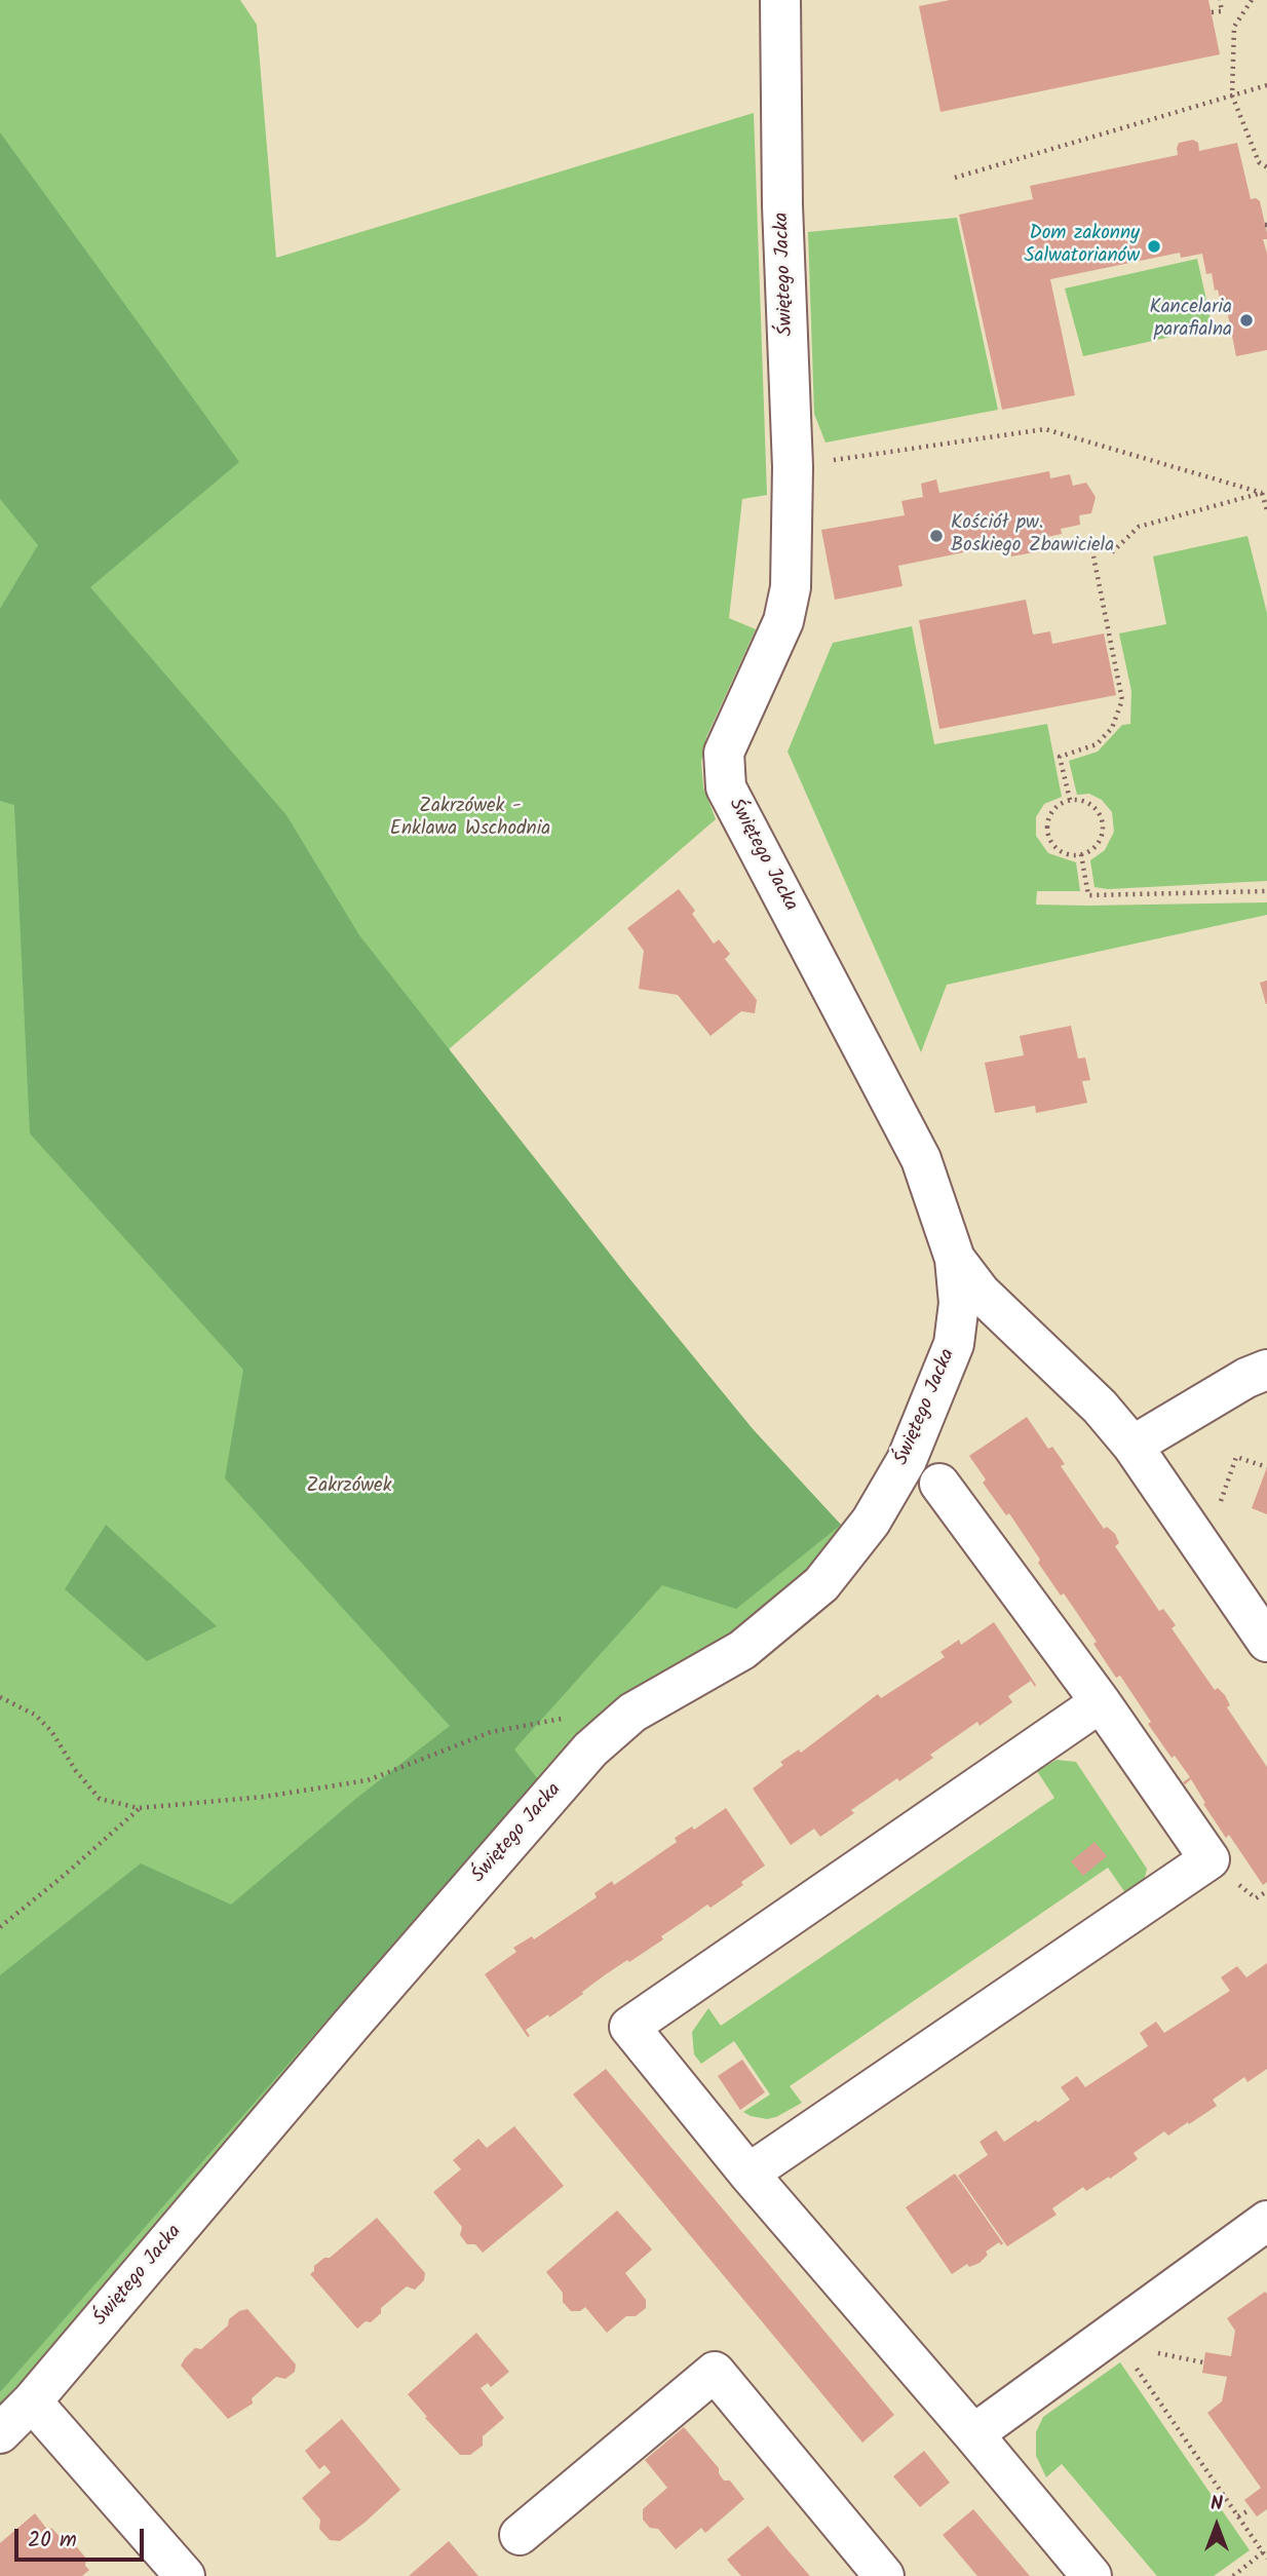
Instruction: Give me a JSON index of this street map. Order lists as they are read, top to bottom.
{
  "streets": {
    "street": ["Świętego Jacka"]
  },
  "parks": ["Zakrzówek - Enklawa Wschodnia", "Zakrzówek"],
  "places": ["Dom zakonny Salwatorianów", "Kancelaria parafialna", "Kościół pw. Boskiego Zbawiciela"],
  "scale_bar": "20 m",
  "north": "top"
}
